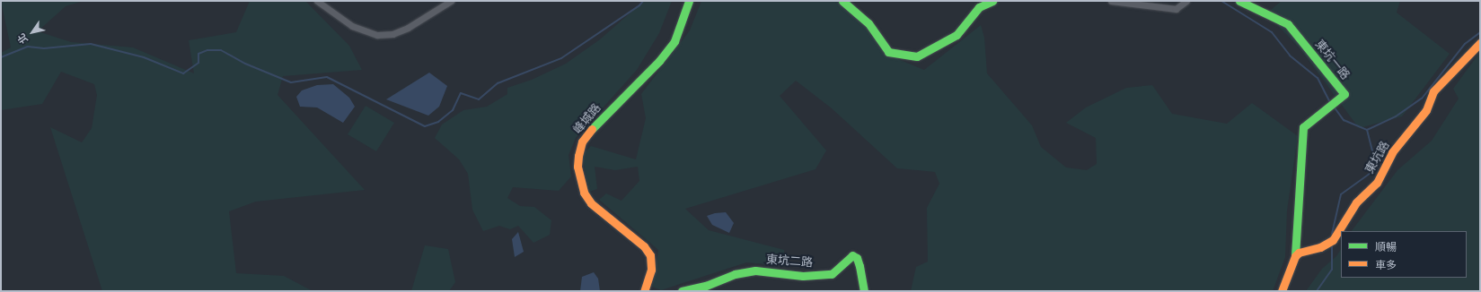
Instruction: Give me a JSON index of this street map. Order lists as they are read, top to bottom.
{
  "streets": {
    "street": [
      "東坑一路",
      "峰城路",
      "東坑路",
      "東坑二路"
    ]
  },
  "crossings": [
    ["東坑一路", "東坑路"]
  ],
  "legend": ["順暢", "車多"],
  "north": "bottom left"
}
